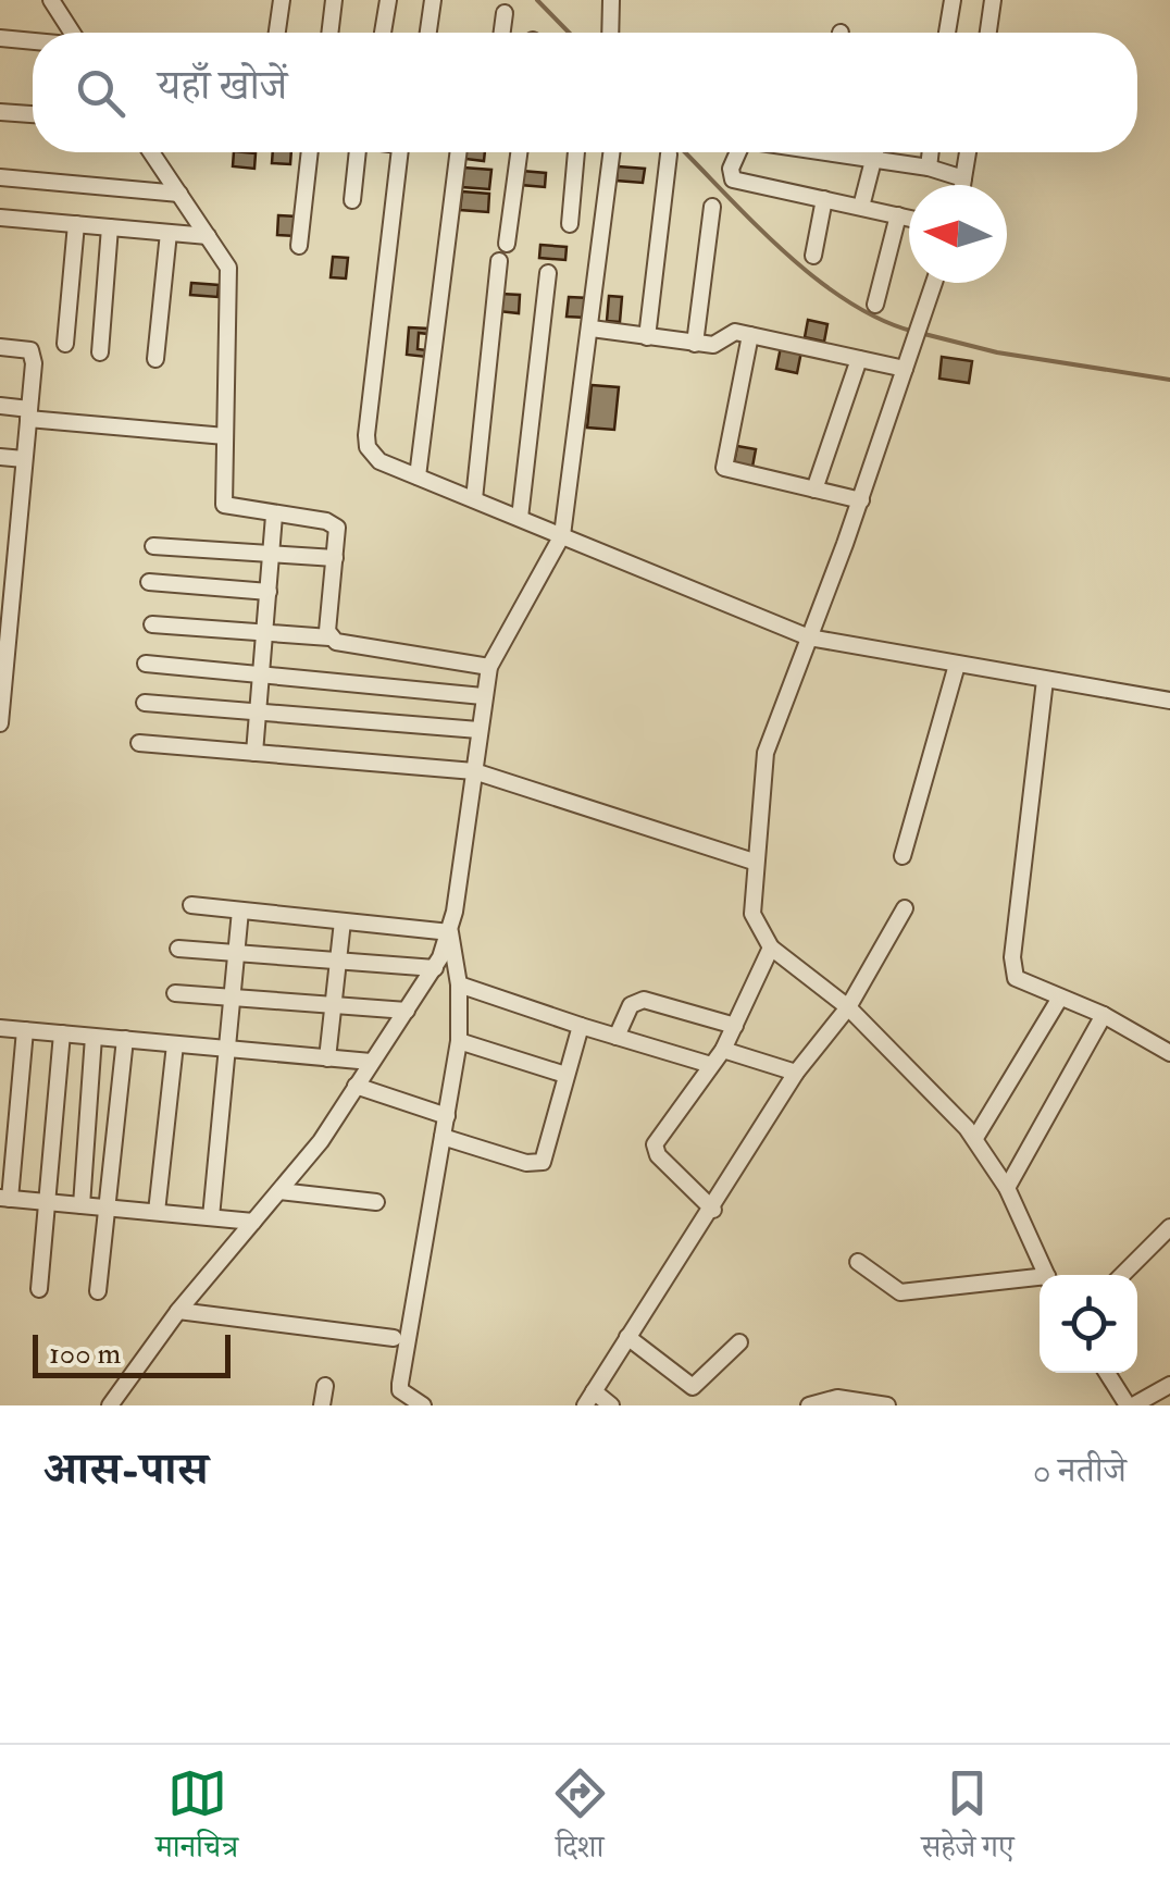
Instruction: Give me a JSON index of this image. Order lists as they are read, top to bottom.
{
  "scale_bar": "100 m",
  "north": "left",
  "page": {
    "search": "यहाँ खोजें",
    "scale": "100 m",
    "heading": ["आस-पास", "0 नतीजे"],
    "nav": ["मानचित्र", "दिशा", "सहेजे गए"]
  }
}
